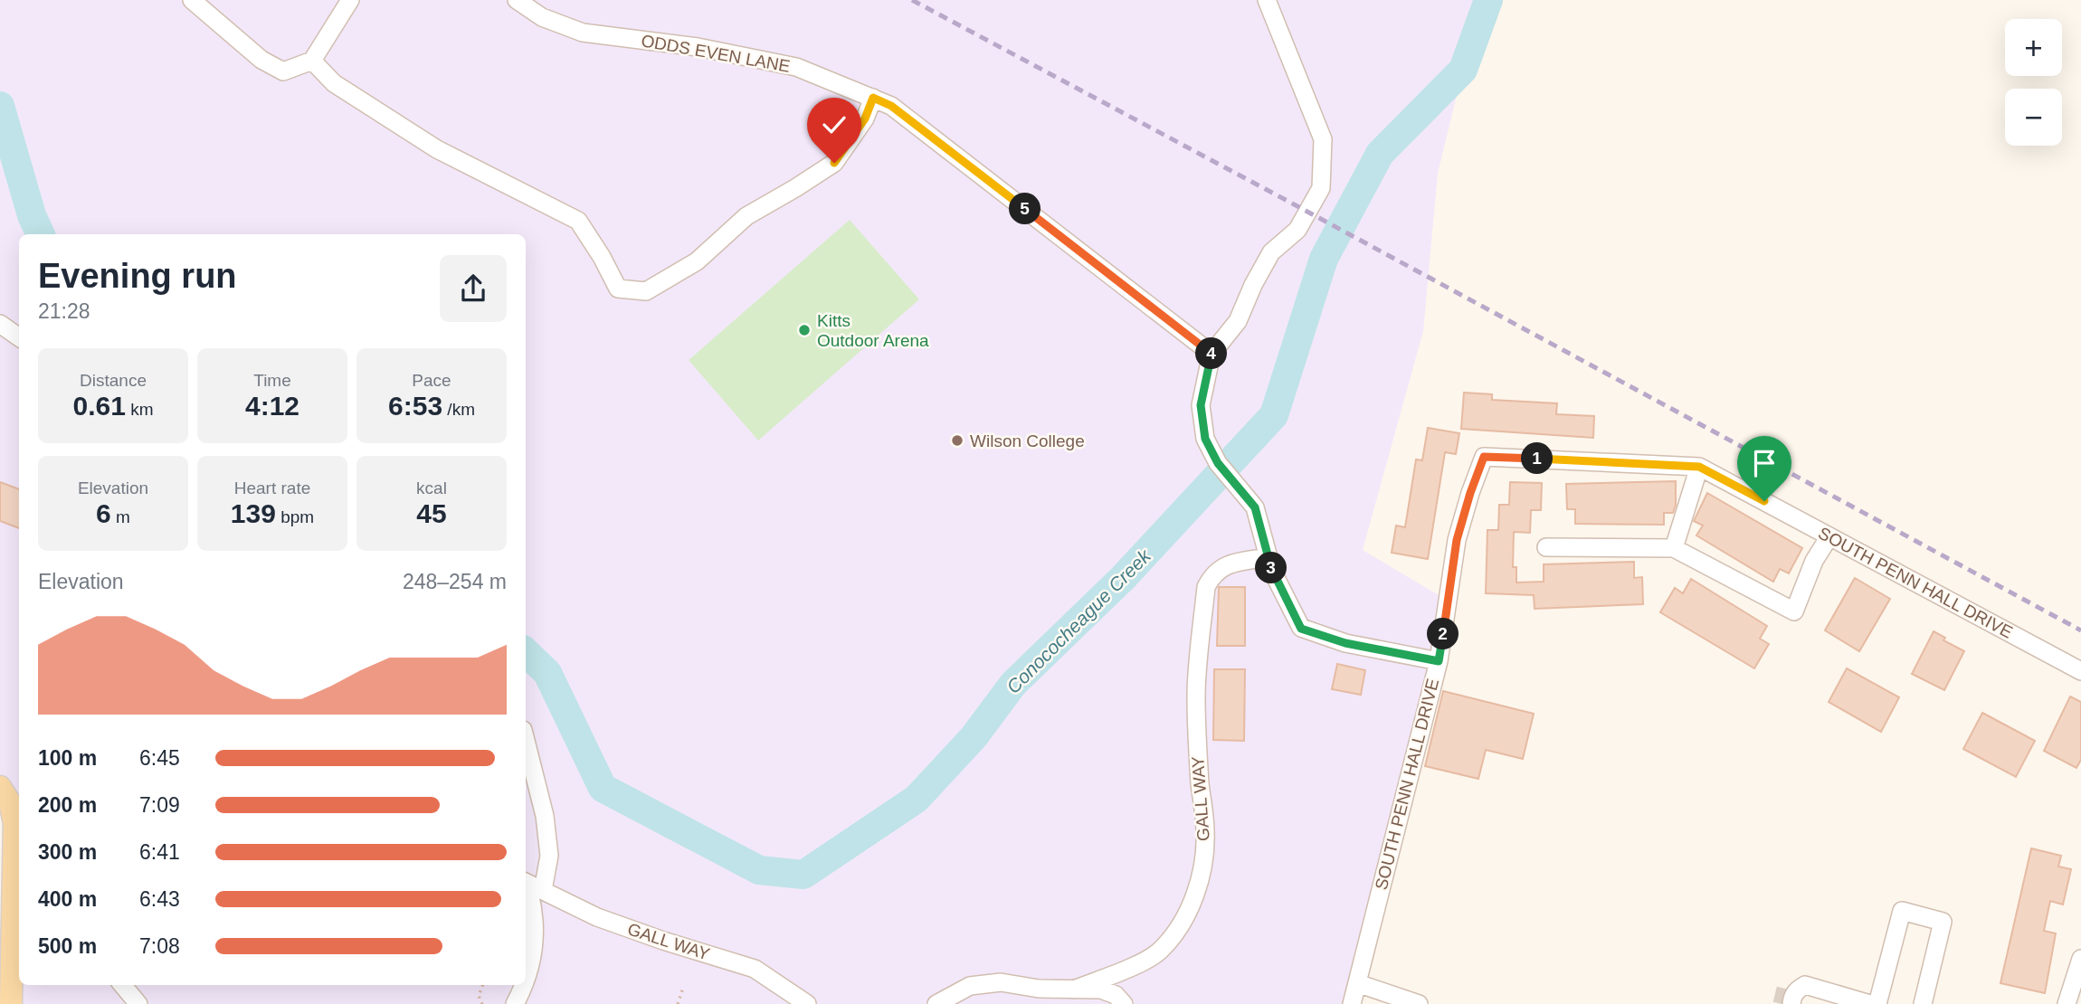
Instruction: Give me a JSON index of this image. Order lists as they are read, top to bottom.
{
  "streets": {
    "street": ["ODDS EVEN LANE", "SOUTH PENN HALL DRIVE", "GALL WAY"]
  },
  "water": ["Conococheague Creek"],
  "places": ["Kitts Outdoor Arena", "Wilson College"],
  "page": {
    "map_buttons": ["+", "−"],
    "pins": [
      "5",
      "4",
      "1",
      "3",
      "2"
    ],
    "heading": ["Evening run", "21:28"],
    "stats": [
      ["Distance", "0.61 km"],
      ["Time", "4:12"],
      ["Pace", "6:53 /km"],
      ["Elevation", "6 m"],
      ["Heart rate", "139 bpm"],
      ["kcal", "45"]
    ],
    "chart": ["Elevation", "248–254 m"],
    "list": [
      {
        "name": "100 m",
        "note": "6:45"
      },
      {
        "name": "200 m",
        "note": "7:09"
      },
      {
        "name": "300 m",
        "note": "6:41"
      },
      {
        "name": "400 m",
        "note": "6:43"
      },
      {
        "name": "500 m",
        "note": "7:08"
      }
    ]
  }
}
